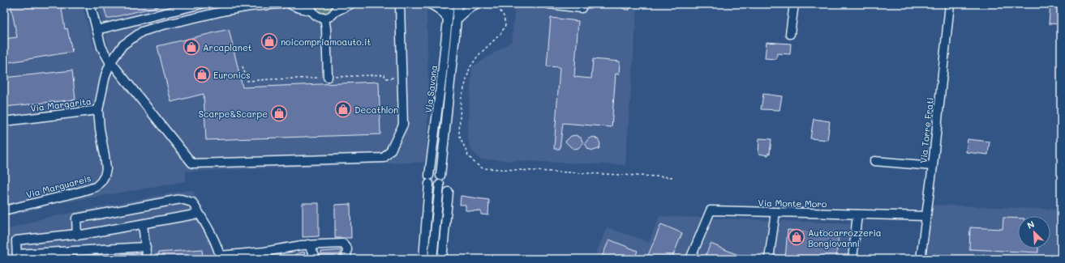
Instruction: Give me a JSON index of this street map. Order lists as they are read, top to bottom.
{
  "streets": {
    "street": [
      "Via Savona",
      "Via Margarita",
      "Via Torre Frati",
      "Via Marguareis",
      "Via Monte Moro"
    ]
  },
  "crossings": [
    ["Via Margarita", "Via Marguareis"],
    ["Via Torre Frati", "Via Monte Moro"]
  ],
  "places": {
    "shop": [
      "noicompriamoauto.it",
      "Arcaplanet",
      "Euronics",
      "Decathlon",
      "Scarpe&Scarpe",
      "Autocarrozzeria Bongiovanni"
    ]
  },
  "north": "top left"
}
